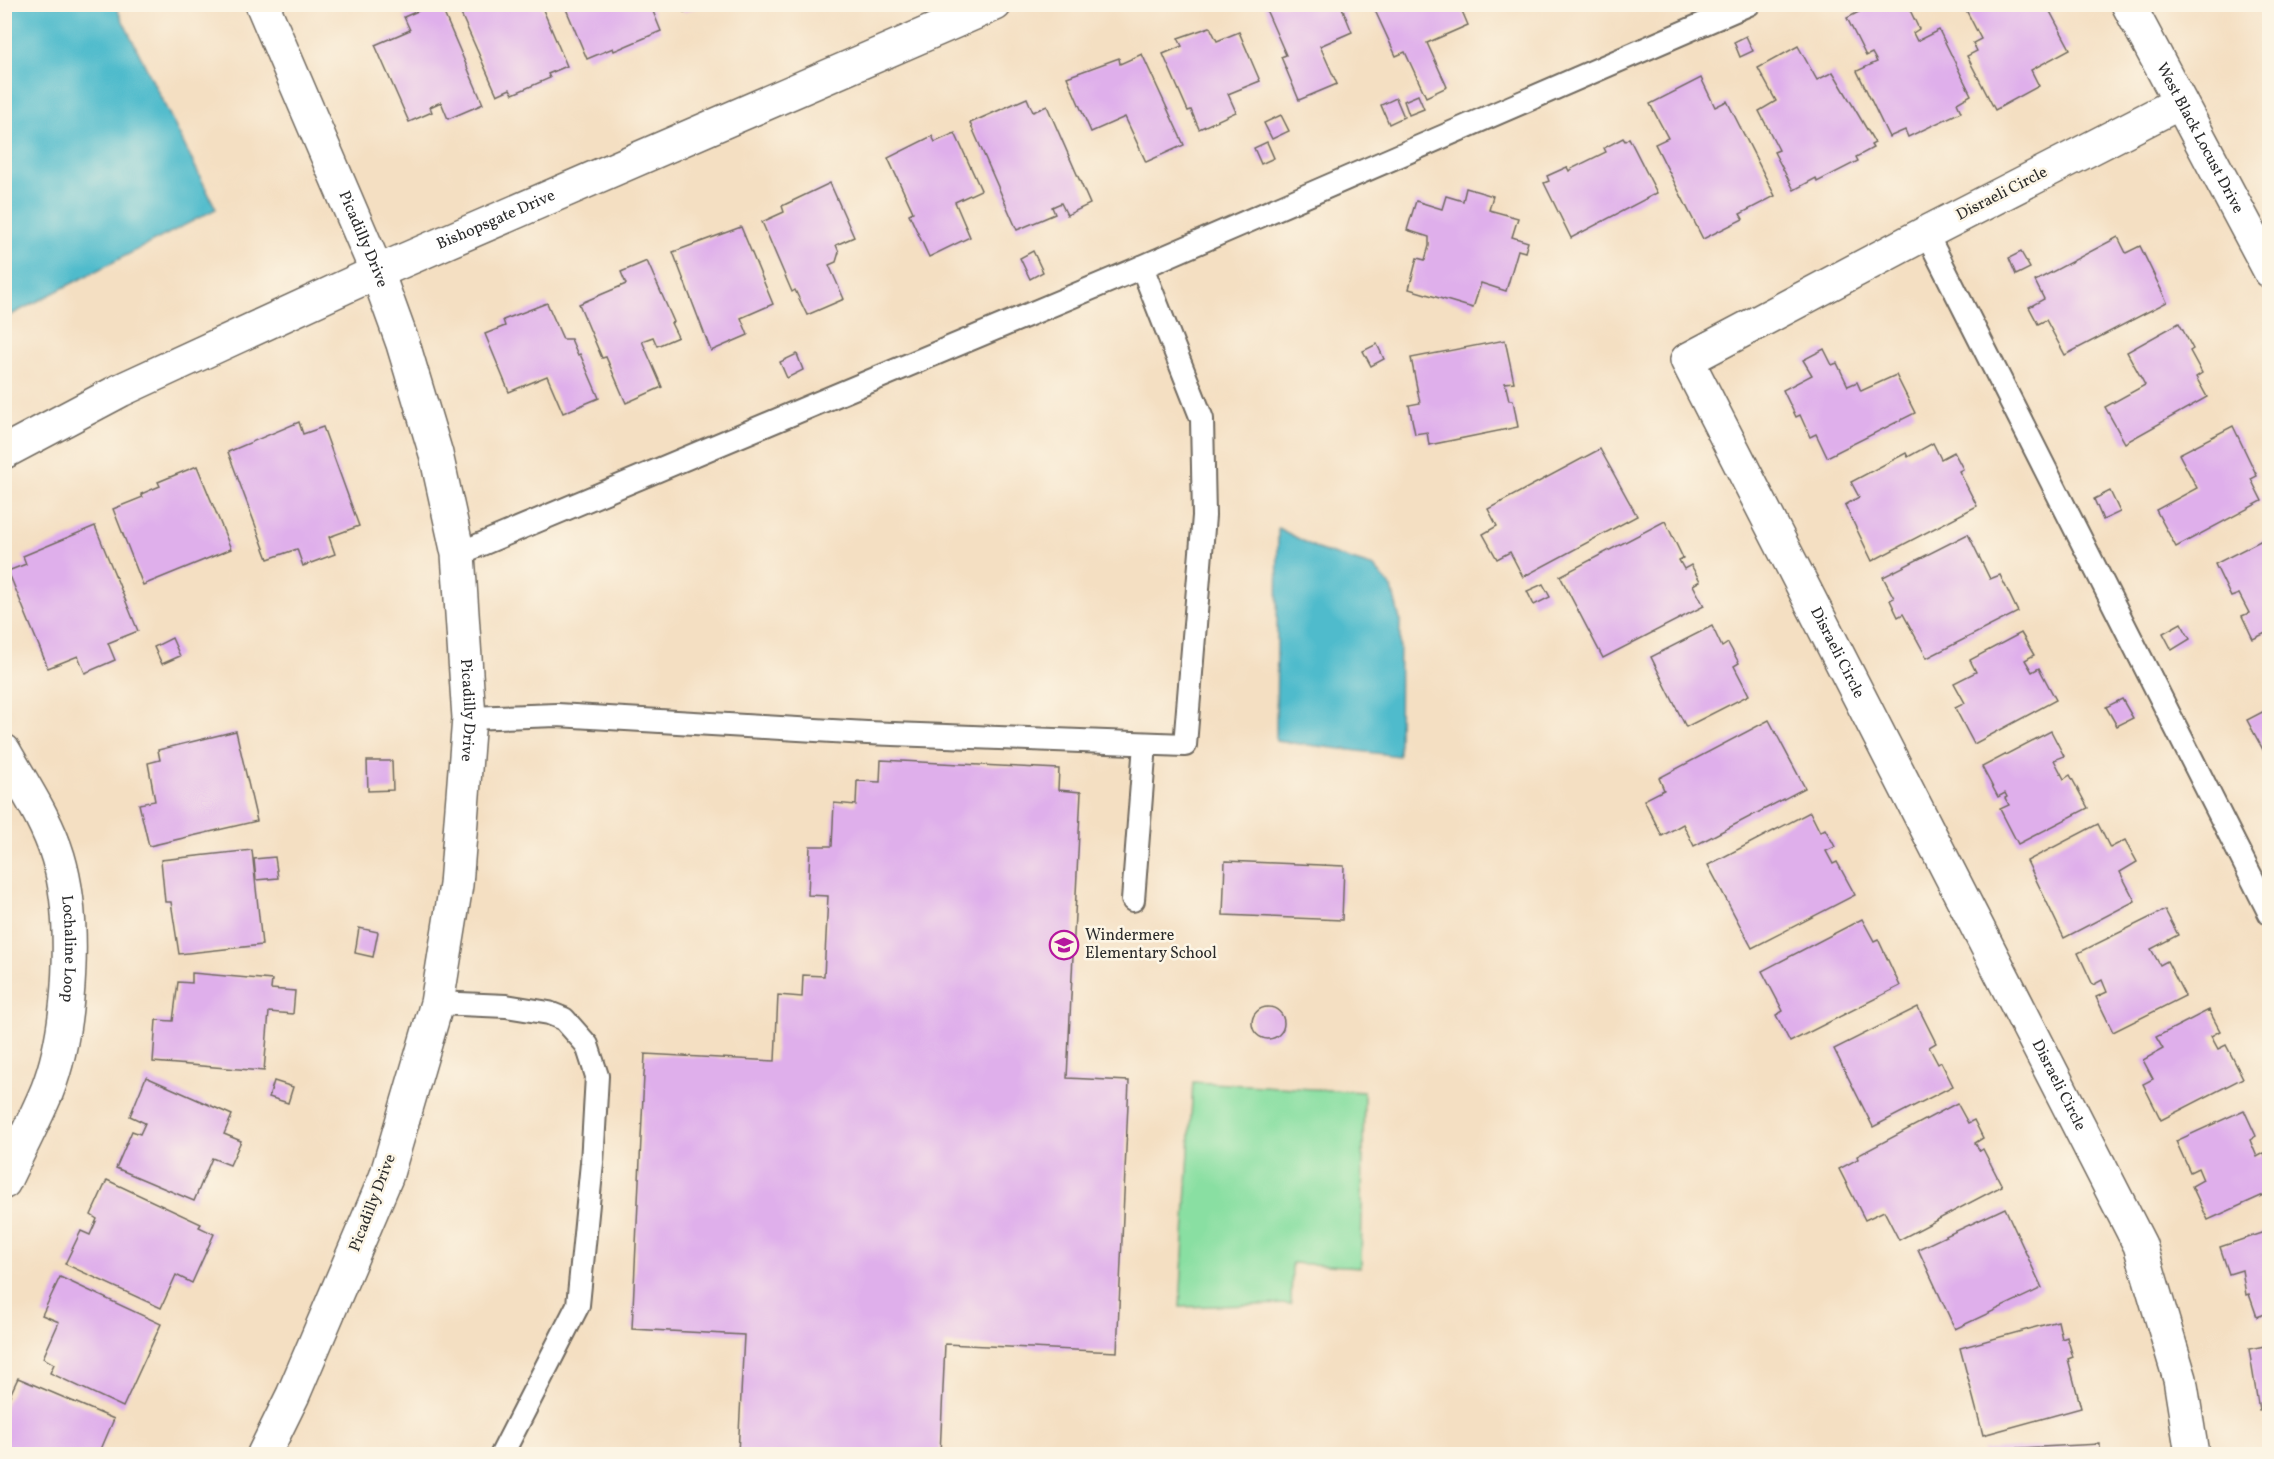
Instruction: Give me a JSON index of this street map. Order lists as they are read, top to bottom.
{
  "streets": {
    "street": [
      "West Black Locust Drive",
      "Disraeli Circle",
      "Bishopsgate Drive",
      "Picadilly Drive",
      "Lochaline Loop"
    ]
  },
  "crossings": [
    ["West Black Locust Drive", "Disraeli Circle"],
    ["Bishopsgate Drive", "Picadilly Drive"]
  ],
  "places": {
    "school or university": ["Windermere Elementary School"]
  }
}
